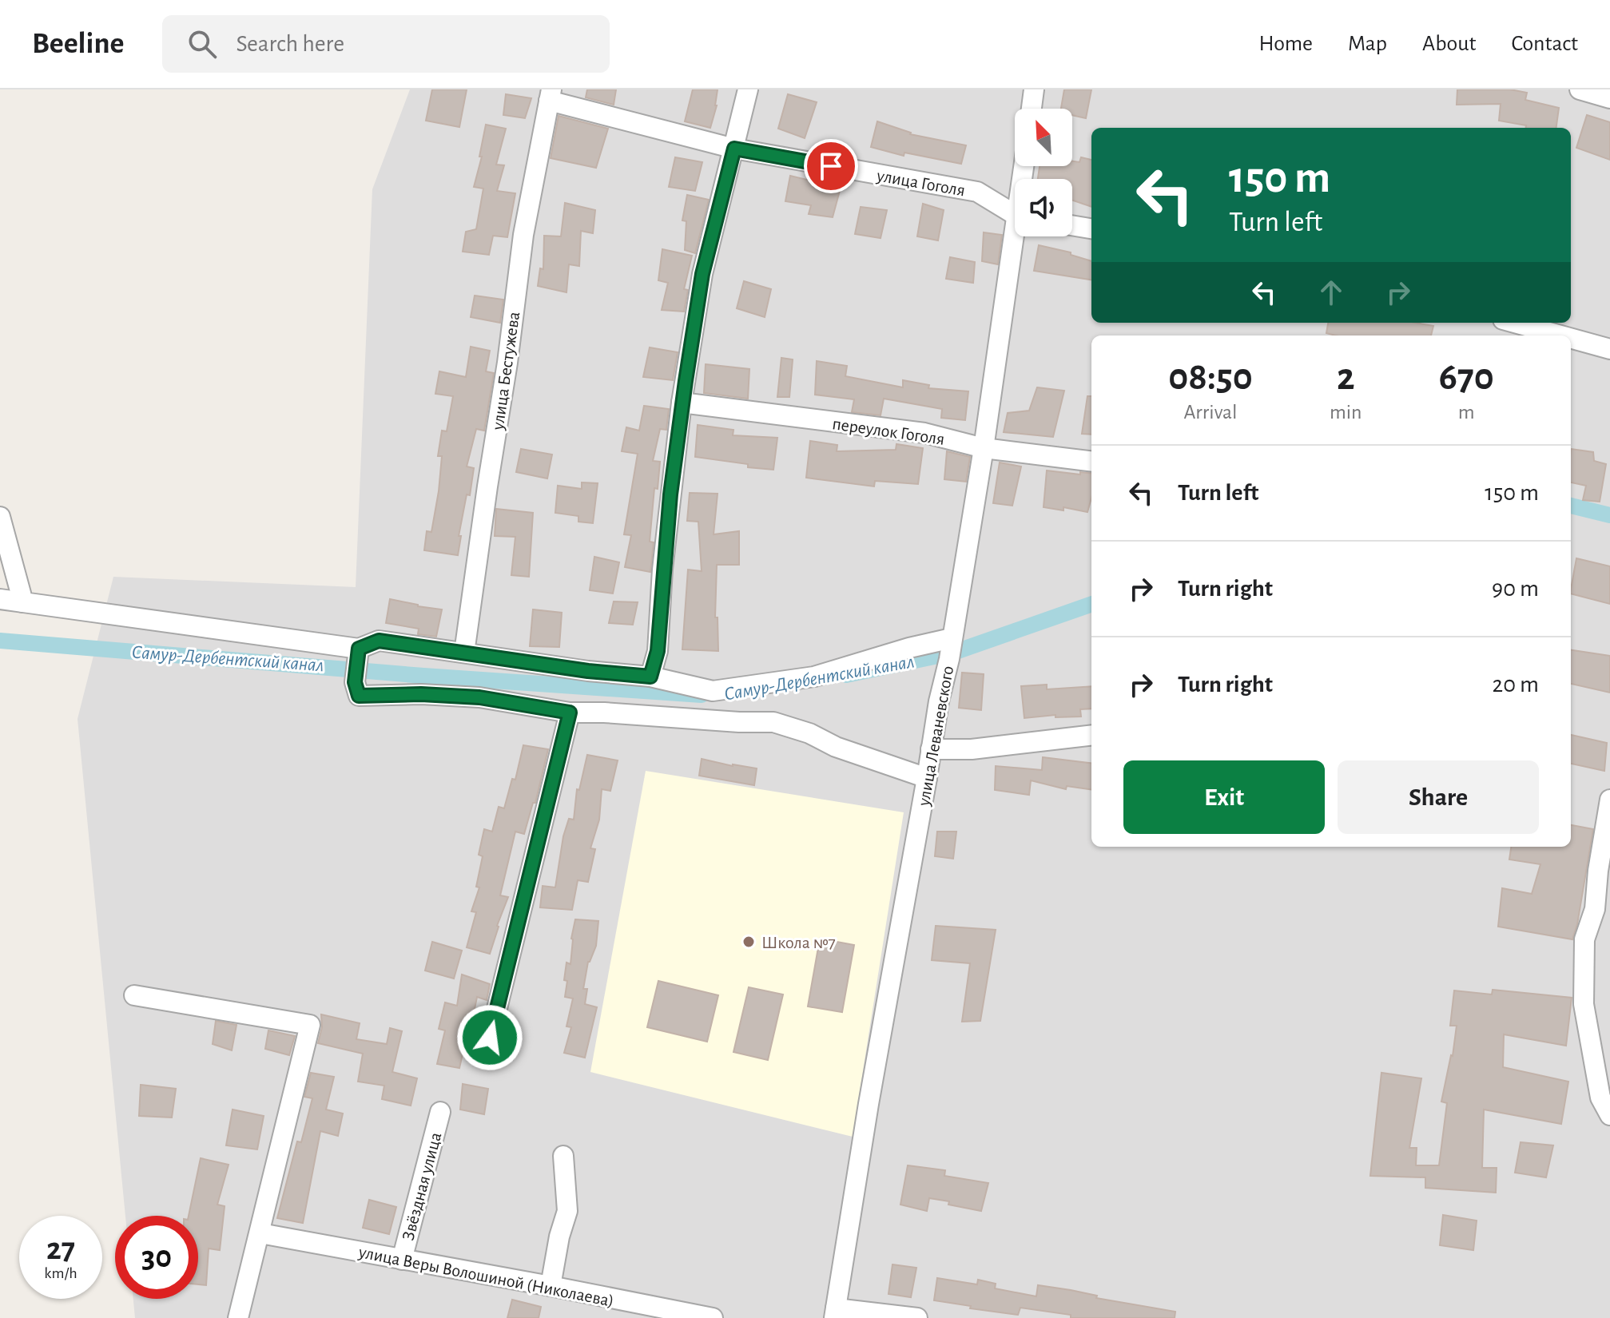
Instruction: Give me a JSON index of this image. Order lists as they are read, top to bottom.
{
  "streets": {
    "street": [
      "улица Гоголя",
      "улица Бестужева",
      "переулок Гоголя",
      "улица Леваневского",
      "Звёздная улица",
      "улица Веры Волошиной (Николаева)"
    ]
  },
  "crossings": [
    ["улица Гоголя", "улица Бестужева"],
    ["переулок Гоголя", "улица Леваневского"],
    ["Звёздная улица", "улица Веры Волошиной (Николаева)"]
  ],
  "water": ["Самур-Дербентский канал"],
  "places": ["Школа №7"],
  "north": "top left",
  "page": {
    "header": "Beeline",
    "search": "Search here",
    "nav": [
      "Home",
      "Map",
      "About",
      "Contact"
    ],
    "turn": ["150 m", "Turn left"],
    "eta": [
      "08:50",
      "Arrival",
      "2",
      "min",
      "670",
      "m"
    ],
    "list": [
      {
        "name": "Turn left",
        "value": "150 m"
      },
      {
        "name": "Turn right",
        "value": "90 m"
      },
      {
        "name": "Turn right",
        "value": "20 m"
      }
    ],
    "buttons": ["Exit", "Share"],
    "speed": "27 km/h",
    "limit": "30"
  }
}
